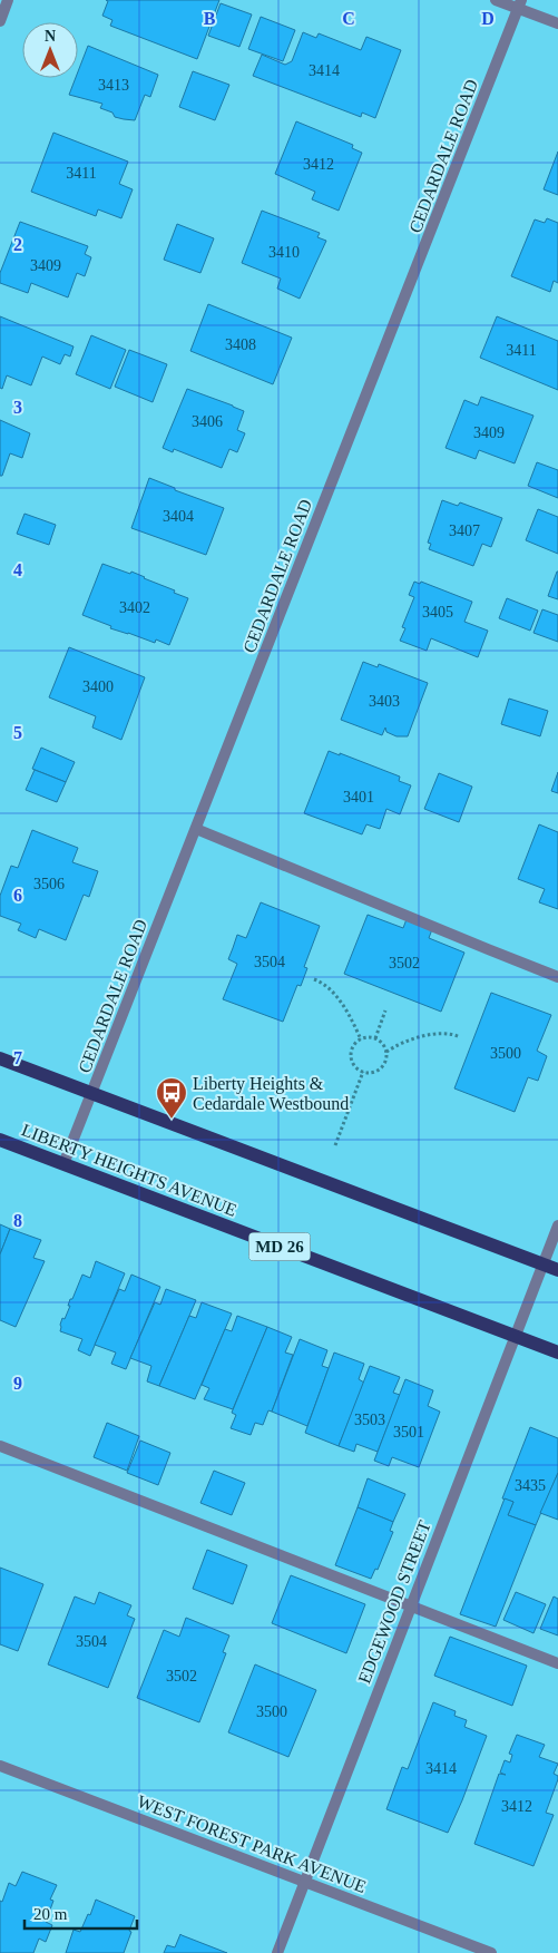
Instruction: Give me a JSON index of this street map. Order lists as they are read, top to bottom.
{
  "streets": {
    "main road": ["LIBERTY HEIGHTS AVENUE", "MD 26"],
    "street": ["CEDARDALE ROAD", "EDGEWOOD STREET", "WEST FOREST PARK AVENUE"]
  },
  "crossings": [
    ["CEDARDALE ROAD", "LIBERTY HEIGHTS AVENUE"],
    ["LIBERTY HEIGHTS AVENUE", "EDGEWOOD STREET"],
    ["EDGEWOOD STREET", "WEST FOREST PARK AVENUE"]
  ],
  "places": {
    "bus stop": ["Liberty Heights & Cedardale Westbound"]
  },
  "house_numbers": [
    "3414",
    "3413",
    "3412",
    "3411",
    "3410",
    "3409",
    "3408",
    "3411",
    "3406",
    "3409",
    "3404",
    "3407",
    "3402",
    "3405",
    "3400",
    "3403",
    "3401",
    "3506",
    "3504",
    "3502",
    "3500",
    "3503",
    "3501",
    "3435",
    "3504",
    "3502",
    "3500",
    "3414",
    "3412"
  ],
  "scale_bar": "20 m",
  "north": "top",
  "grid": {
    "columns": ["B", "C", "D"],
    "rows": [
      "2",
      "3",
      "4",
      "5",
      "6",
      "7",
      "8",
      "9"
    ]
  }
}
